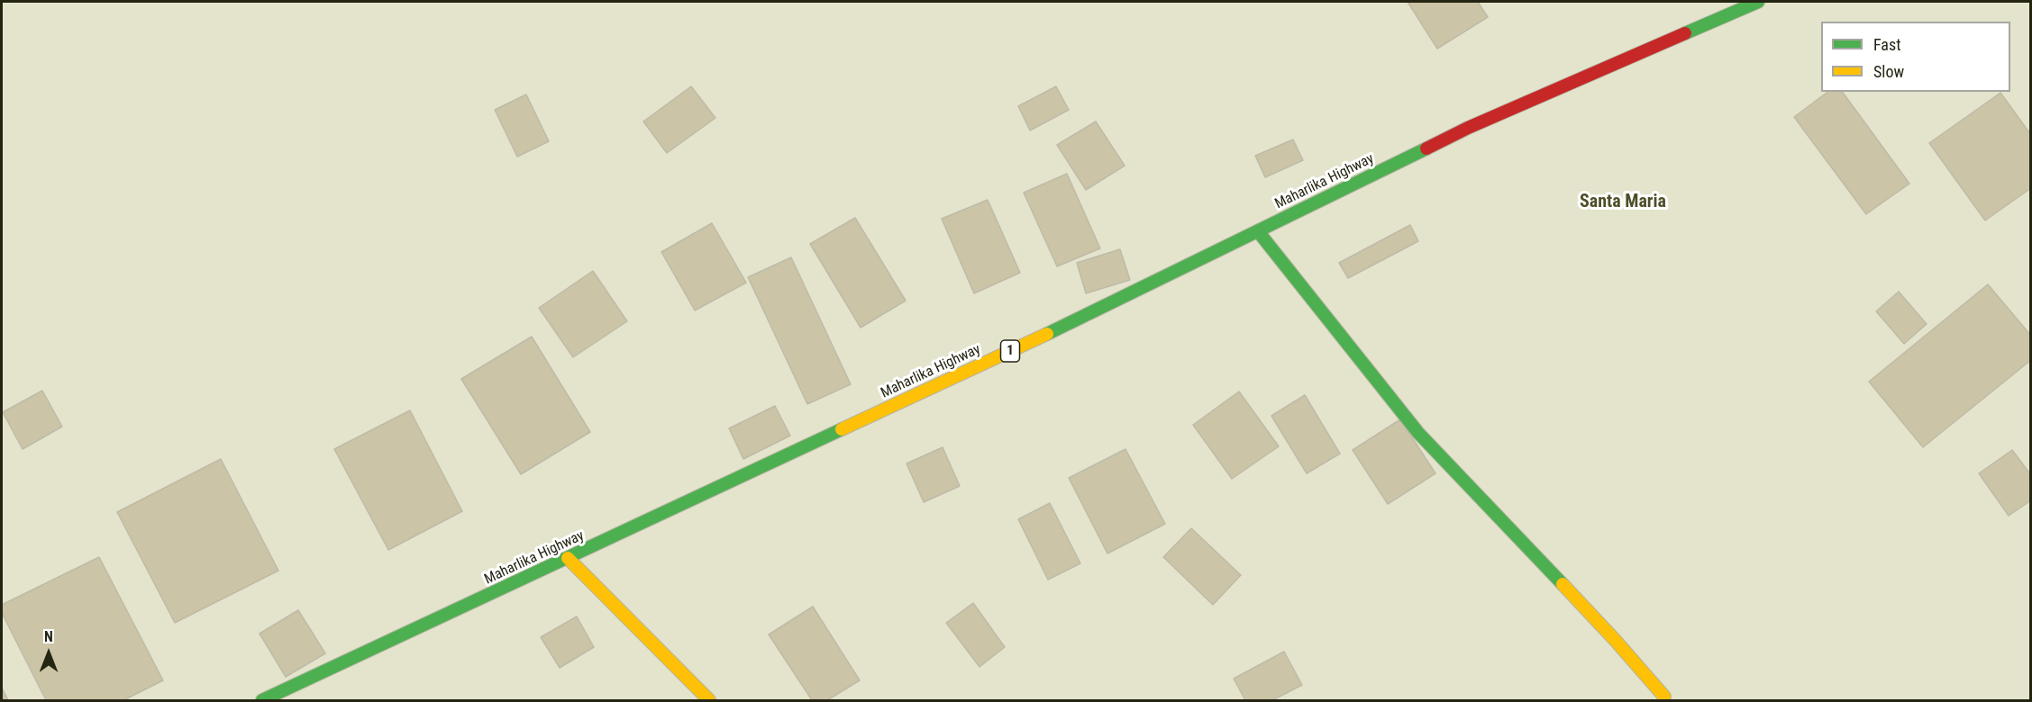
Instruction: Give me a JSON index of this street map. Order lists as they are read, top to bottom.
{
  "streets": {
    "main road": ["Maharlika Highway", "1"]
  },
  "districts": ["Santa Maria"],
  "legend": ["Fast", "Slow"],
  "north": "top"
}
